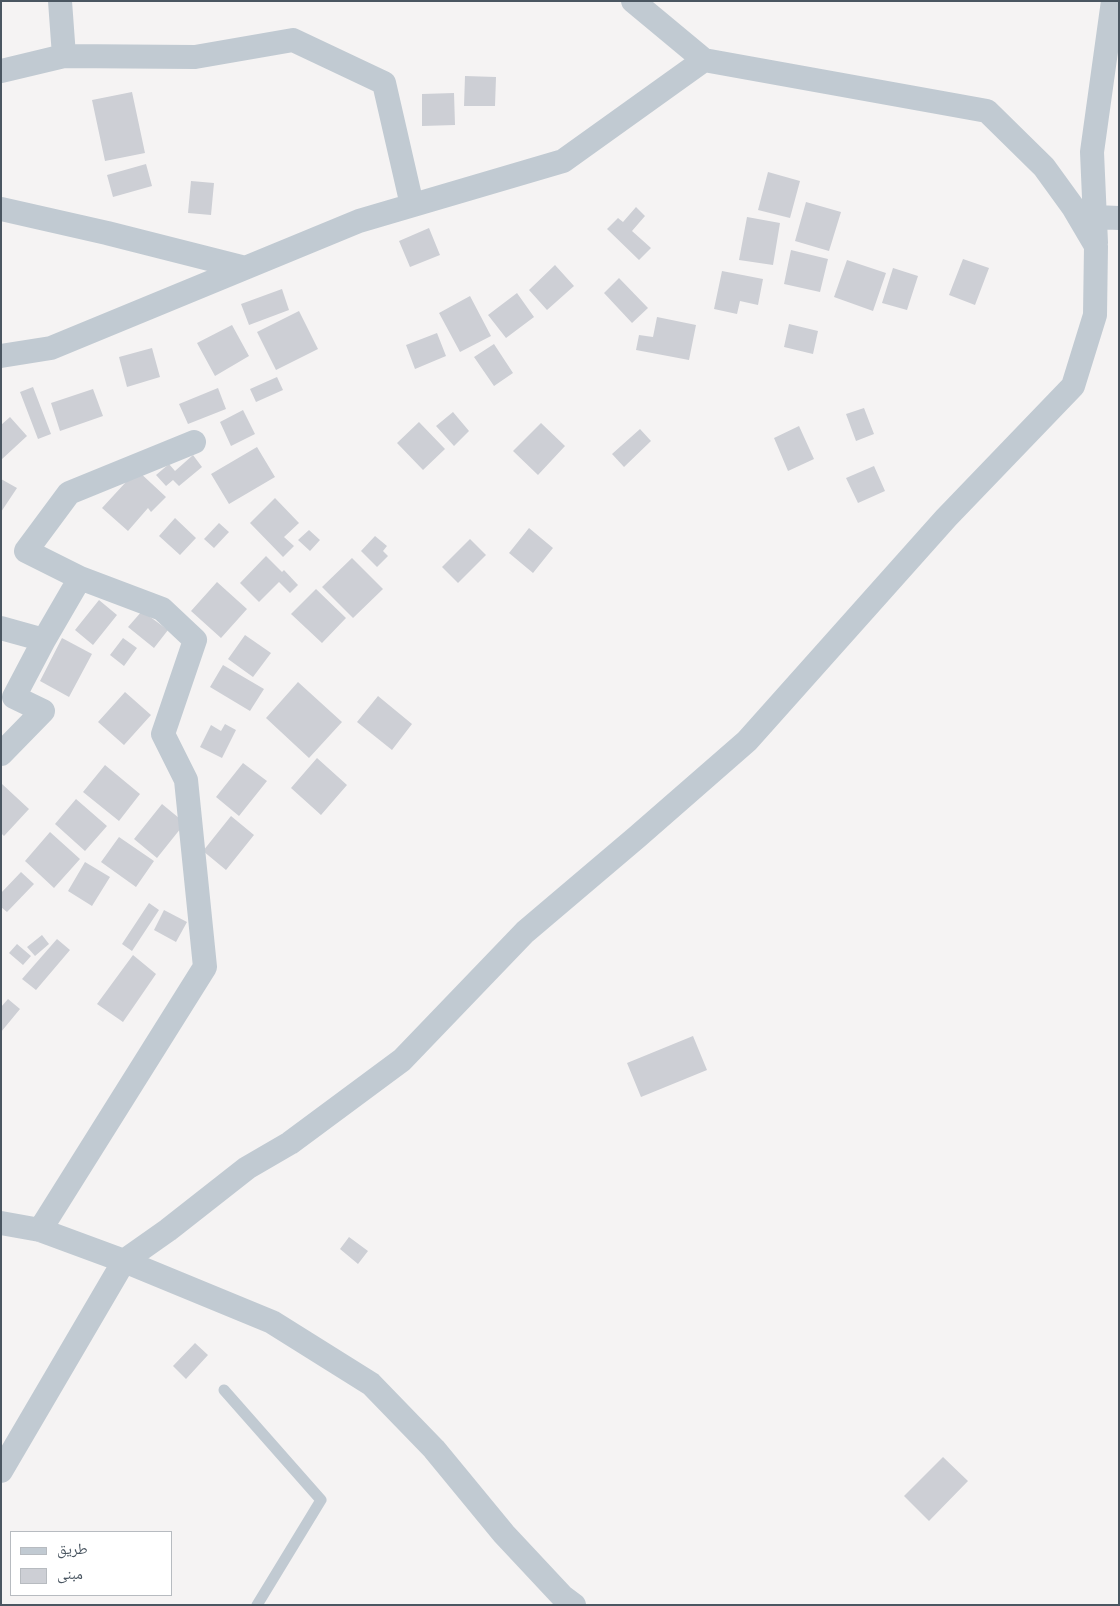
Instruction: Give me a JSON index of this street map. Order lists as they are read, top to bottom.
{
  "legend": ["طريق", "مبنى"]
}
